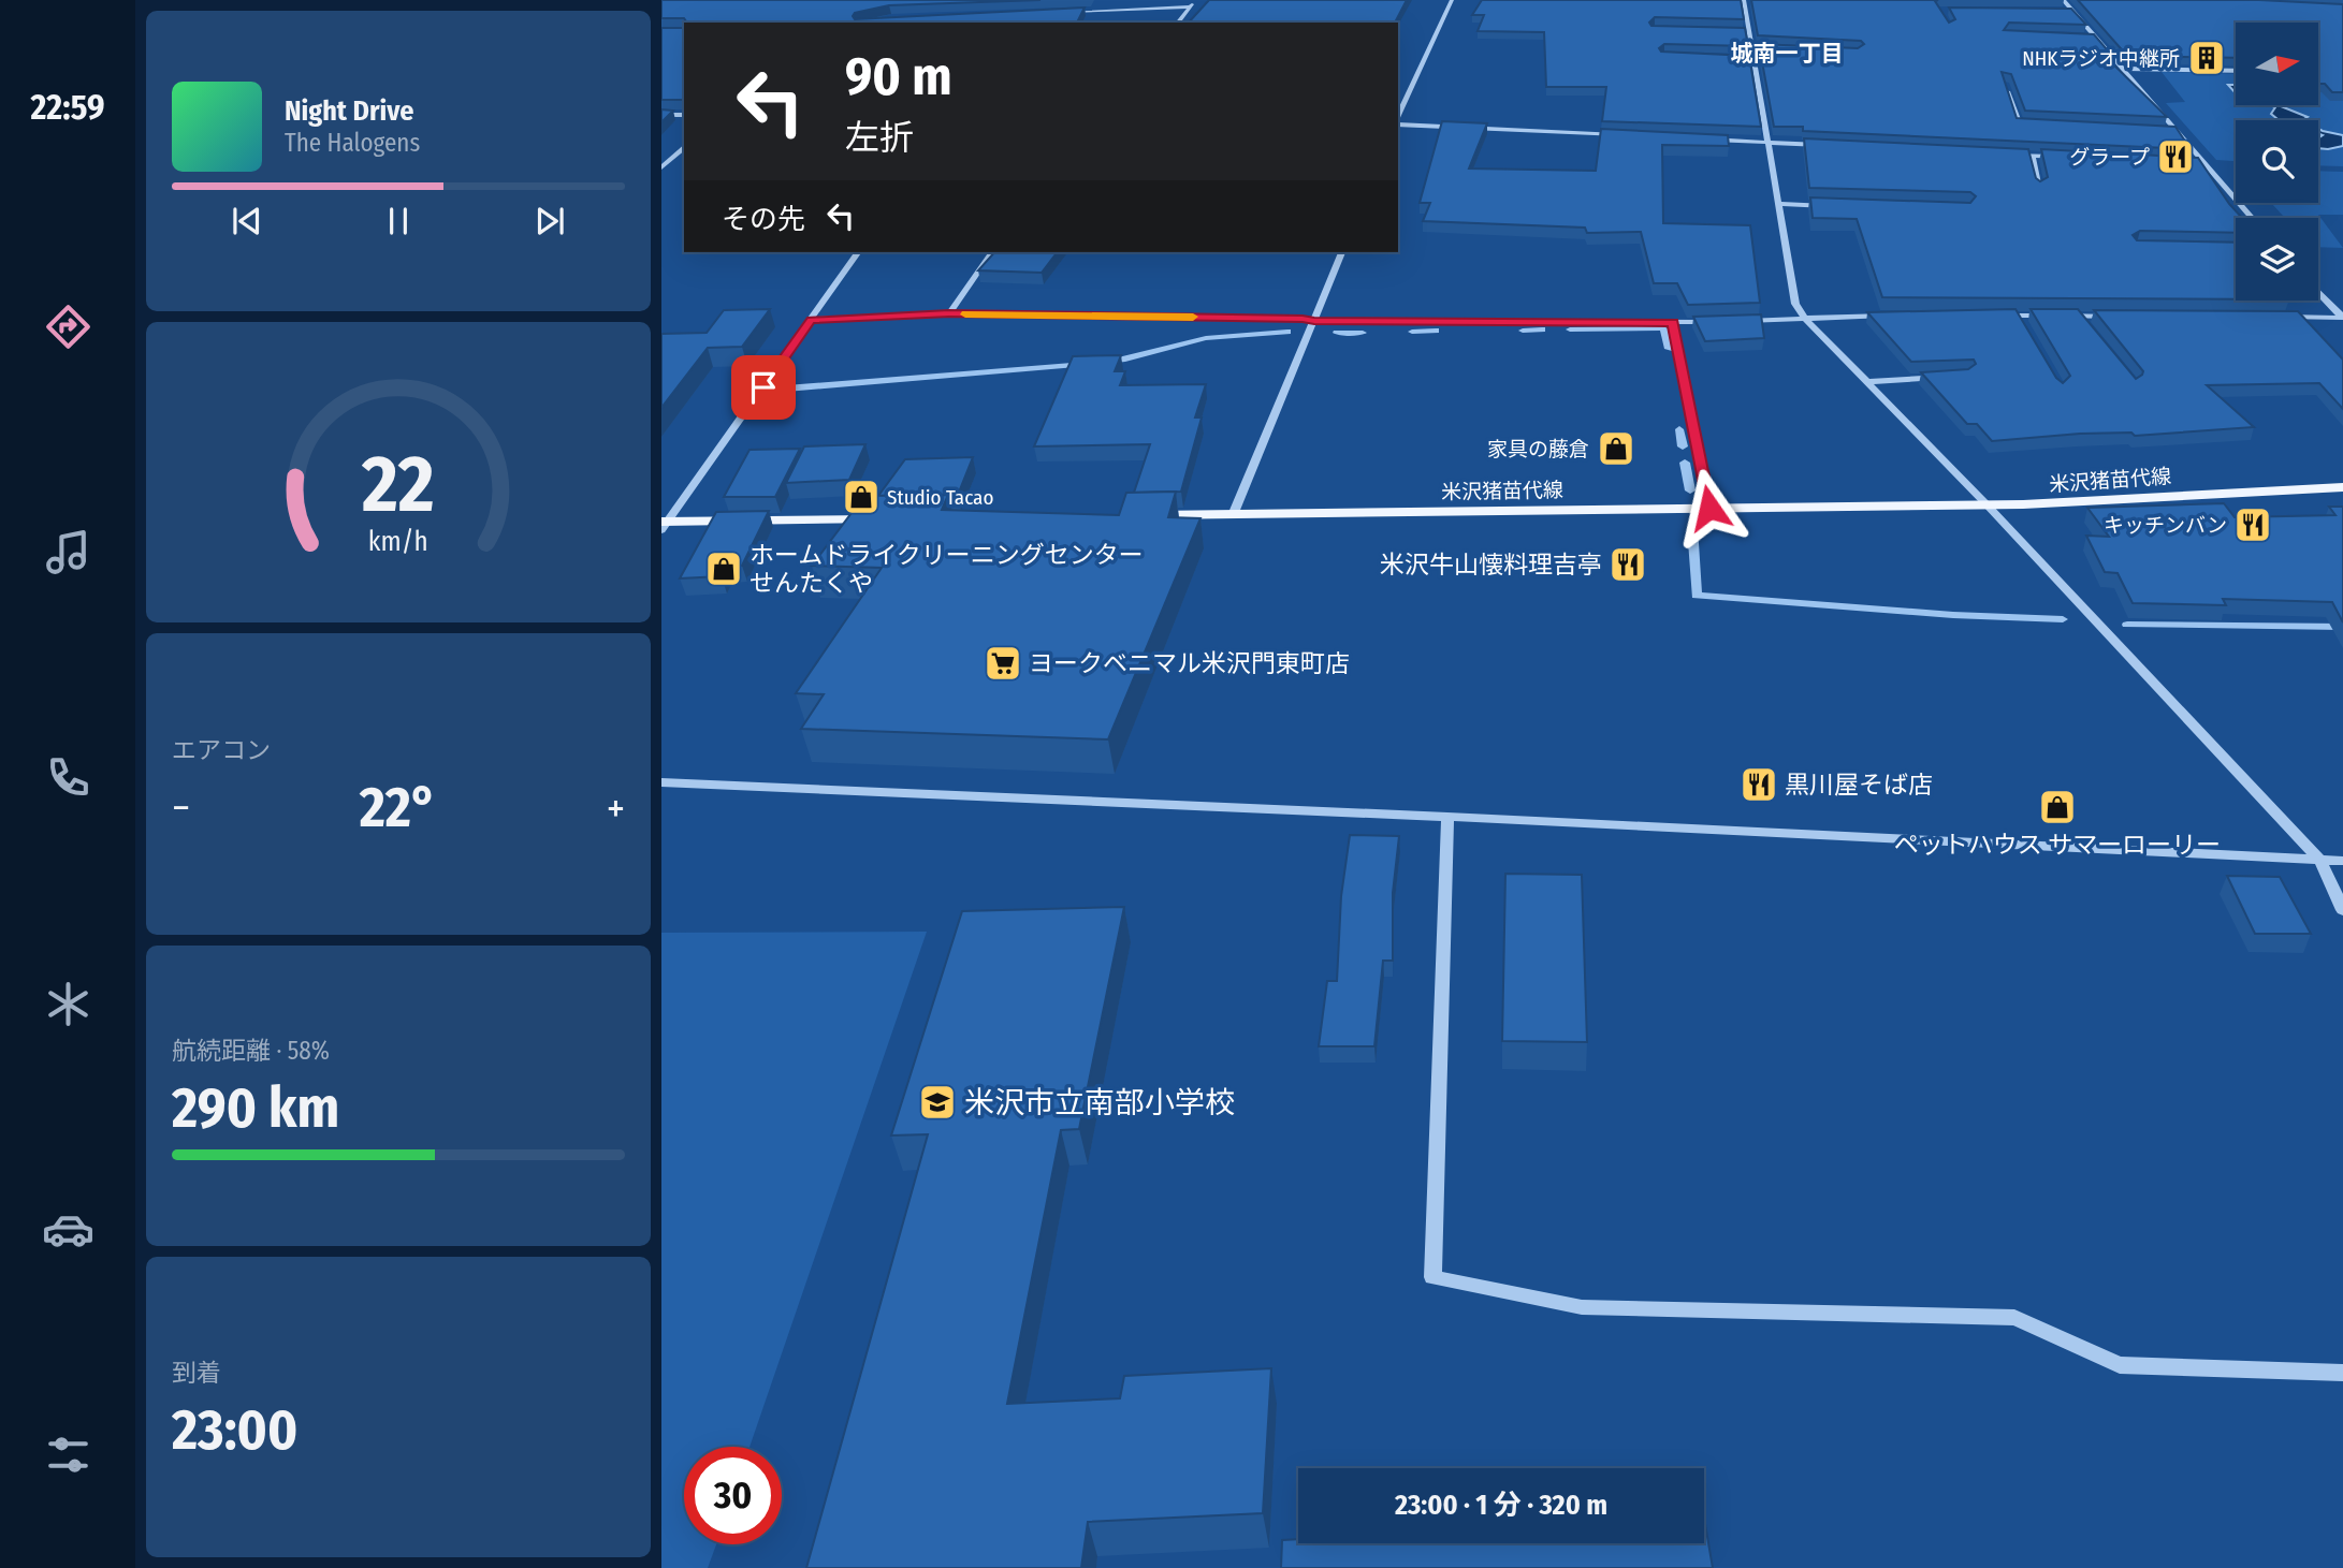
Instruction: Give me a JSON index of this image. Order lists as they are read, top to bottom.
{
  "streets": {
    "main road": ["米沢猪苗代線"]
  },
  "districts": ["城南一丁目"],
  "places": {
    "building": ["NHKラジオ中継所"],
    "restaurant": [
      "グラープ",
      "キッチンバン",
      "米沢牛山懐料理吉亭",
      "黒川屋そば店"
    ],
    "shop": [
      "家具の藤倉",
      "Studio Tacao",
      "ホームドライクリーニングセンター せんたくや",
      "ペットハウス サマーローリー"
    ],
    "supermarket": ["ヨークベニマル米沢門東町店"],
    "school or university": ["米沢市立南部小学校"]
  },
  "north": "right",
  "page": {
    "tabs": "22:59",
    "turn": ["90 m", "左折"],
    "song": ["Night Drive", "The Halogens"],
    "then": "その先",
    "tile": [
      "エアコン",
      ["航続距離 · 58%", "290 km"],
      ["到着", "23:00"]
    ],
    "heat": ["−", "22°", "+"],
    "limit": "30",
    "trip": "23:00 · 1 分 · 320 m",
    "gauge": ["22", "km/h"]
  }
}
